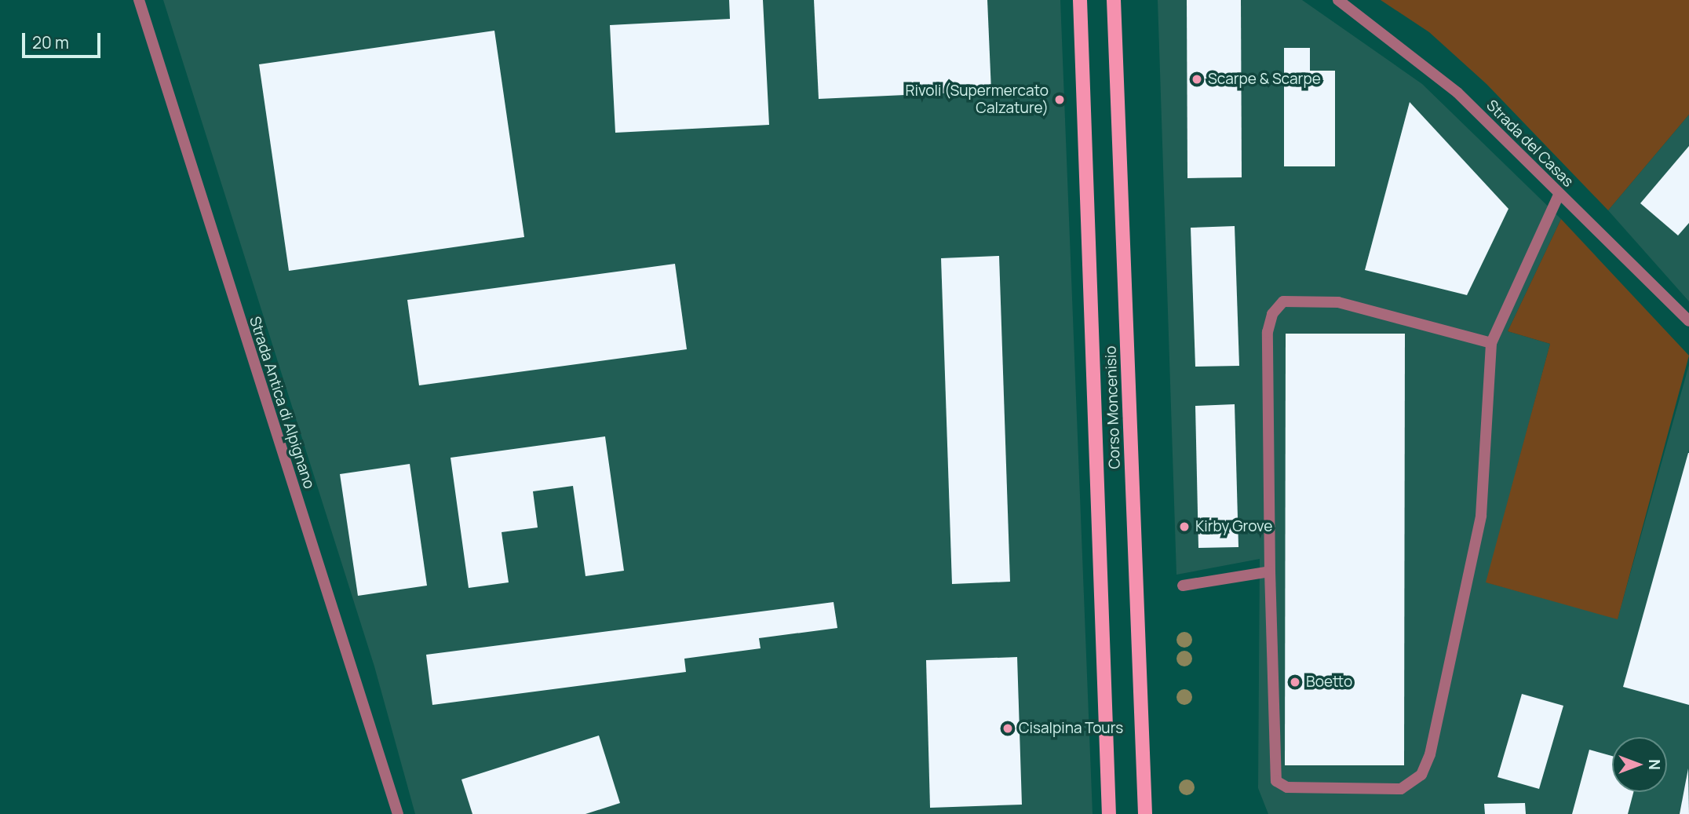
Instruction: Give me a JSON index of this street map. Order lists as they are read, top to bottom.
{
  "streets": {
    "main road": ["Corso Moncenisio"],
    "street": ["Strada del Casas", "Strada Antica di Alpignano"]
  },
  "places": [
    "Scarpe & Scarpe",
    "Rivoli (Supermercato Calzature)",
    "Kirby Grove",
    "Boetto",
    "Cisalpina Tours"
  ],
  "scale_bar": "20 m",
  "north": "right"
}
